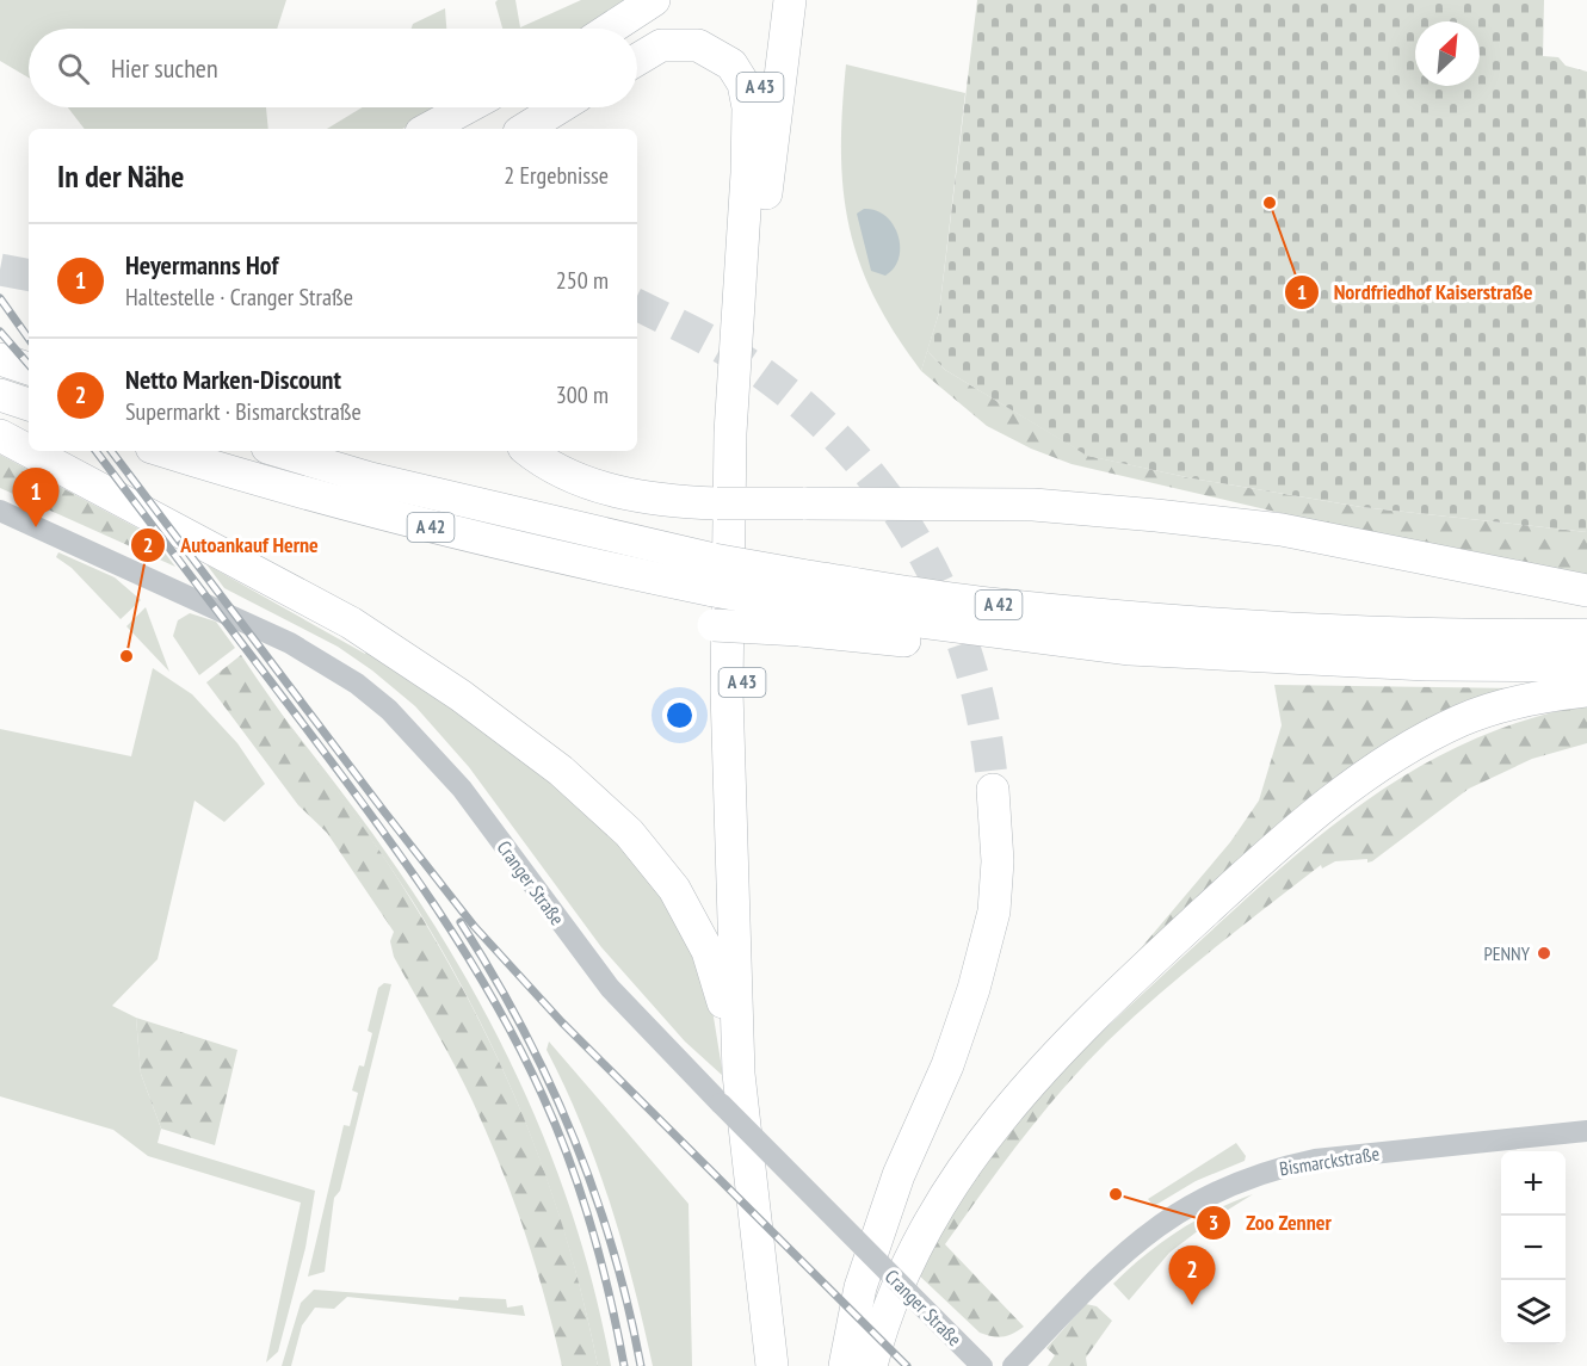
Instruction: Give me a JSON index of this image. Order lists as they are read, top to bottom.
{
  "streets": {
    "highway": ["A 43", "A 42"],
    "street": ["Cranger Straße", "Bismarckstraße"]
  },
  "places": [
    "Nordfriedhof Kaiserstraße",
    "Autoankauf Herne",
    "PENNY",
    "Zoo Zenner"
  ],
  "north": "top right",
  "page": {
    "search": "Hier suchen",
    "heading": ["In der Nähe", "2 Ergebnisse"],
    "list": [
      {
        "mark": "1",
        "name": "Heyermanns Hof",
        "note": "Haltestelle · Cranger Straße",
        "value": "250 m"
      },
      {
        "mark": "2",
        "name": "Netto Marken-Discount",
        "note": "Supermarkt · Bismarckstraße",
        "value": "300 m"
      }
    ],
    "pins": ["1", "2"],
    "map_buttons": ["+", "−"]
  }
}
